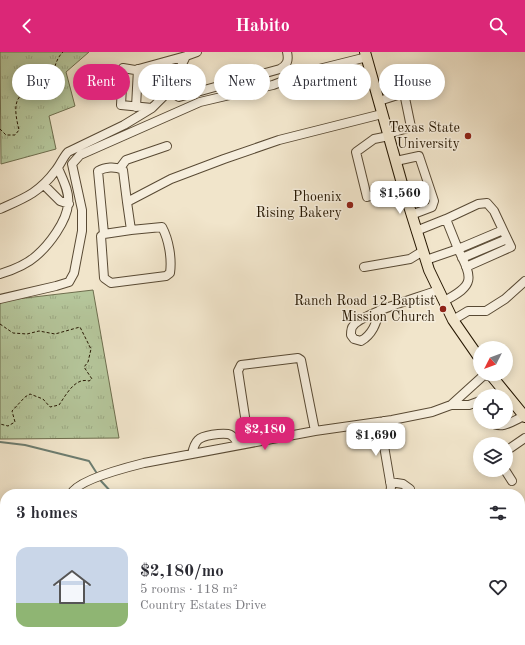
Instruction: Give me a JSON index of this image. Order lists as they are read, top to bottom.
{
  "places": ["Texas State University", "Phoenix Rising Bakery", "Ranch Road 12 Baptist Mission Church"],
  "north": "bottom left",
  "page": {
    "header": "Habito",
    "chip": [
      "Buy",
      "Rent",
      "Filters",
      "New",
      "Apartment",
      "House"
    ],
    "price": ["$1,560", "$2,180", "$1,690"],
    "heading": "3 homes",
    "list": [
      {
        "name": "$2,180/mo",
        "note": "5 rooms · 118 m² · Country Estates Drive"
      }
    ]
  }
}
